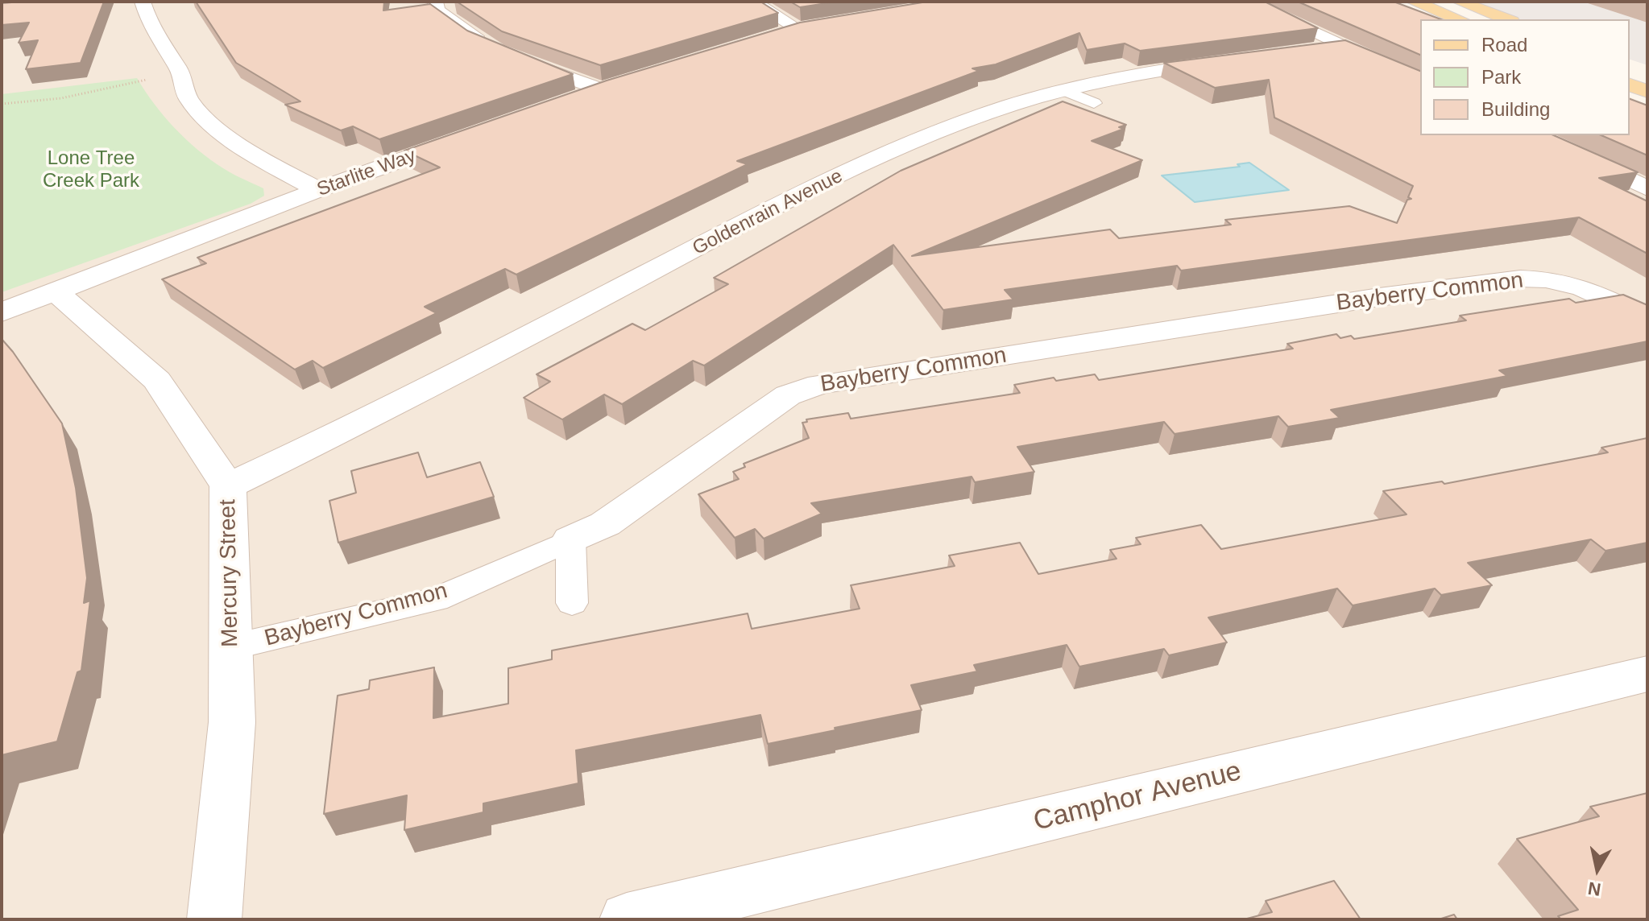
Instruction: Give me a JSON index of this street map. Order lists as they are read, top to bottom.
{
  "streets": {
    "street": [
      "Starlite Way",
      "Goldenrain Avenue",
      "Bayberry Common",
      "Mercury Street",
      "Camphor Avenue"
    ]
  },
  "crossings": [
    ["Starlite Way", "Mercury Street"],
    ["Goldenrain Avenue", "Mercury Street"],
    ["Bayberry Common", "Mercury Street"]
  ],
  "parks": ["Lone Tree Creek Park"],
  "legend": ["Road", "Park", "Building"],
  "north": "bottom"
}
